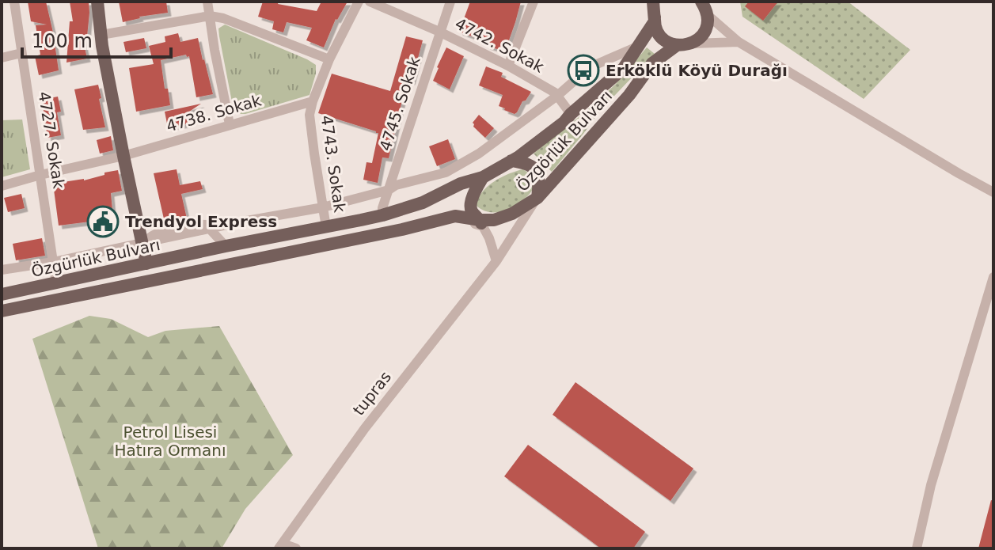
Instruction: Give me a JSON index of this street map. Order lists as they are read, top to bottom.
{
  "streets": {
    "main road": ["Özgörlük Bulvarı", "Özgürlük Bulvarı"],
    "street": [
      "4742. Sokak",
      "4745. Sokak",
      "4738. Sokak",
      "4727. Sokak",
      "4743. Sokak",
      "tupras"
    ]
  },
  "crossings": [
    ["4742. Sokak", "4745. Sokak"],
    ["4742. Sokak", "Özgürlük Bulvarı"],
    ["4745. Sokak", "Özgürlük Bulvarı"],
    ["4738. Sokak", "4727. Sokak"],
    ["4738. Sokak", "4743. Sokak"],
    ["4727. Sokak", "Özgürlük Bulvarı"],
    ["Özgörlük Bulvarı", "Özgürlük Bulvarı"],
    ["Özgörlük Bulvarı", "tupras"],
    ["4743. Sokak", "Özgürlük Bulvarı"],
    ["Özgürlük Bulvarı", "tupras"]
  ],
  "parks": ["Petrol Lisesi Hatıra Ormanı"],
  "places": {
    "bus stop": ["Erköklü Köyü Durağı"],
    "public building": ["Trendyol Express"]
  },
  "scale_bar": "100 m"
}
